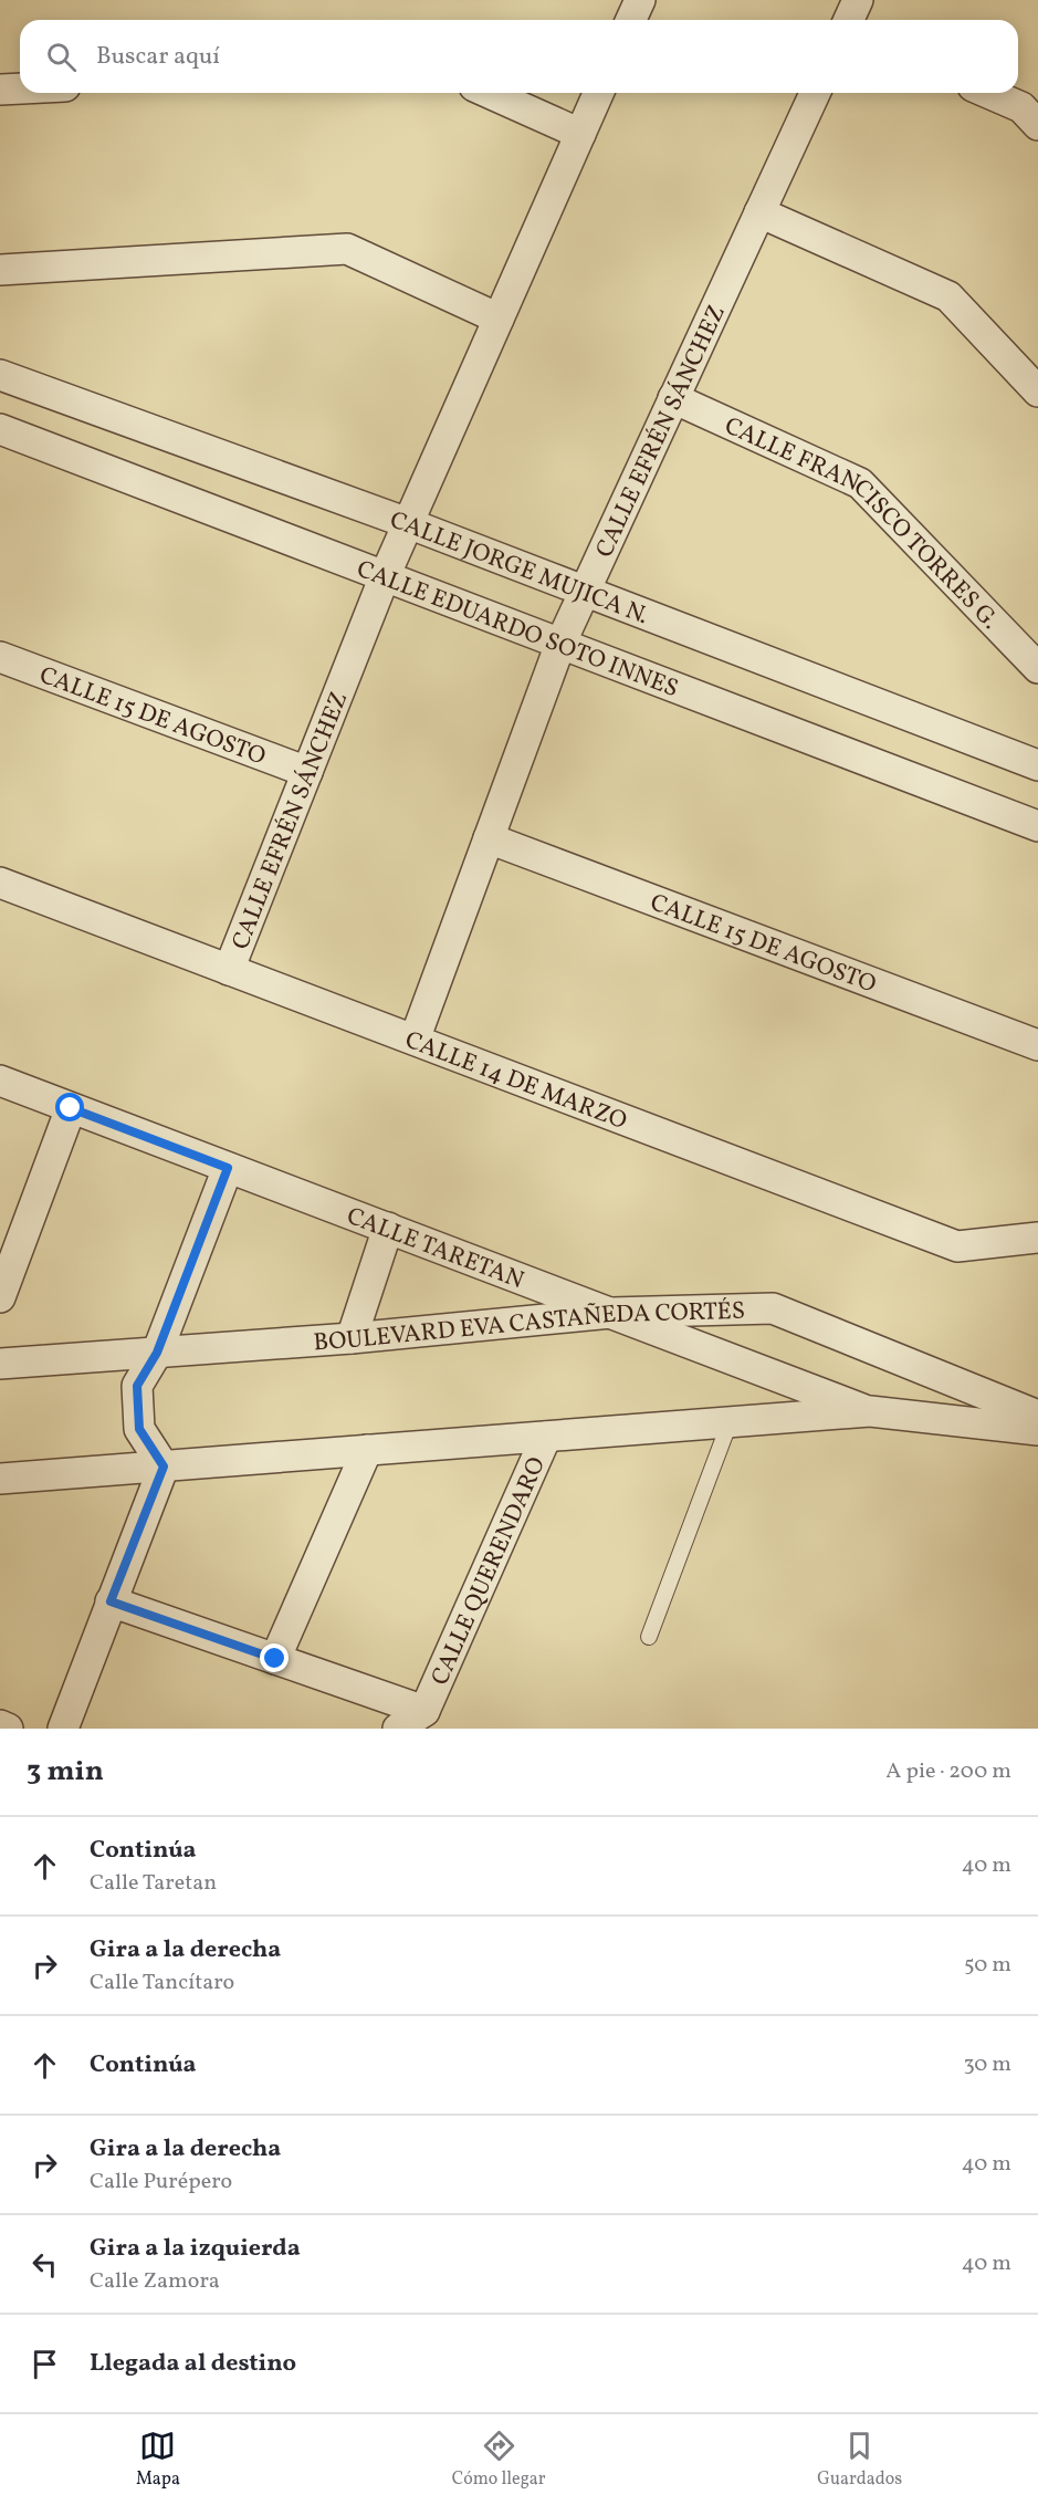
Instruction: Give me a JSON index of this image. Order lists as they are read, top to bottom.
{
  "streets": {
    "street": [
      "CALLE EFRÉN SÁNCHEZ",
      "CALLE FRANCISCO TORRES G.",
      "CALLE JORGE MUJICA N.",
      "CALLE EDUARDO SOTO INNES",
      "CALLE 15 DE AGOSTO",
      "CALLE 14 DE MARZO",
      "CALLE TARETAN",
      "BOULEVARD EVA CASTAÑEDA CORTÉS",
      "CALLE QUERENDARO"
    ]
  },
  "crossings": [
    ["CALLE EFRÉN SÁNCHEZ", "CALLE FRANCISCO TORRES G."],
    ["CALLE EFRÉN SÁNCHEZ", "CALLE JORGE MUJICA N."],
    ["CALLE EFRÉN SÁNCHEZ", "CALLE EDUARDO SOTO INNES"],
    ["CALLE EFRÉN SÁNCHEZ", "CALLE 15 DE AGOSTO"],
    ["CALLE EFRÉN SÁNCHEZ", "CALLE 14 DE MARZO"],
    ["CALLE TARETAN", "BOULEVARD EVA CASTAÑEDA CORTÉS"]
  ],
  "page": {
    "search": "Buscar aquí",
    "heading": ["3 min", "A pie · 200 m"],
    "list": [
      ["Continúa", "Calle Taretan", "40 m"],
      ["Gira a la derecha", "Calle Tancítaro", "50 m"],
      ["Continúa", "30 m"],
      ["Gira a la derecha", "Calle Purépero", "40 m"],
      ["Gira a la izquierda", "Calle Zamora", "40 m"],
      "Llegada al destino"
    ],
    "nav": ["Mapa", "Cómo llegar", "Guardados"]
  }
}
